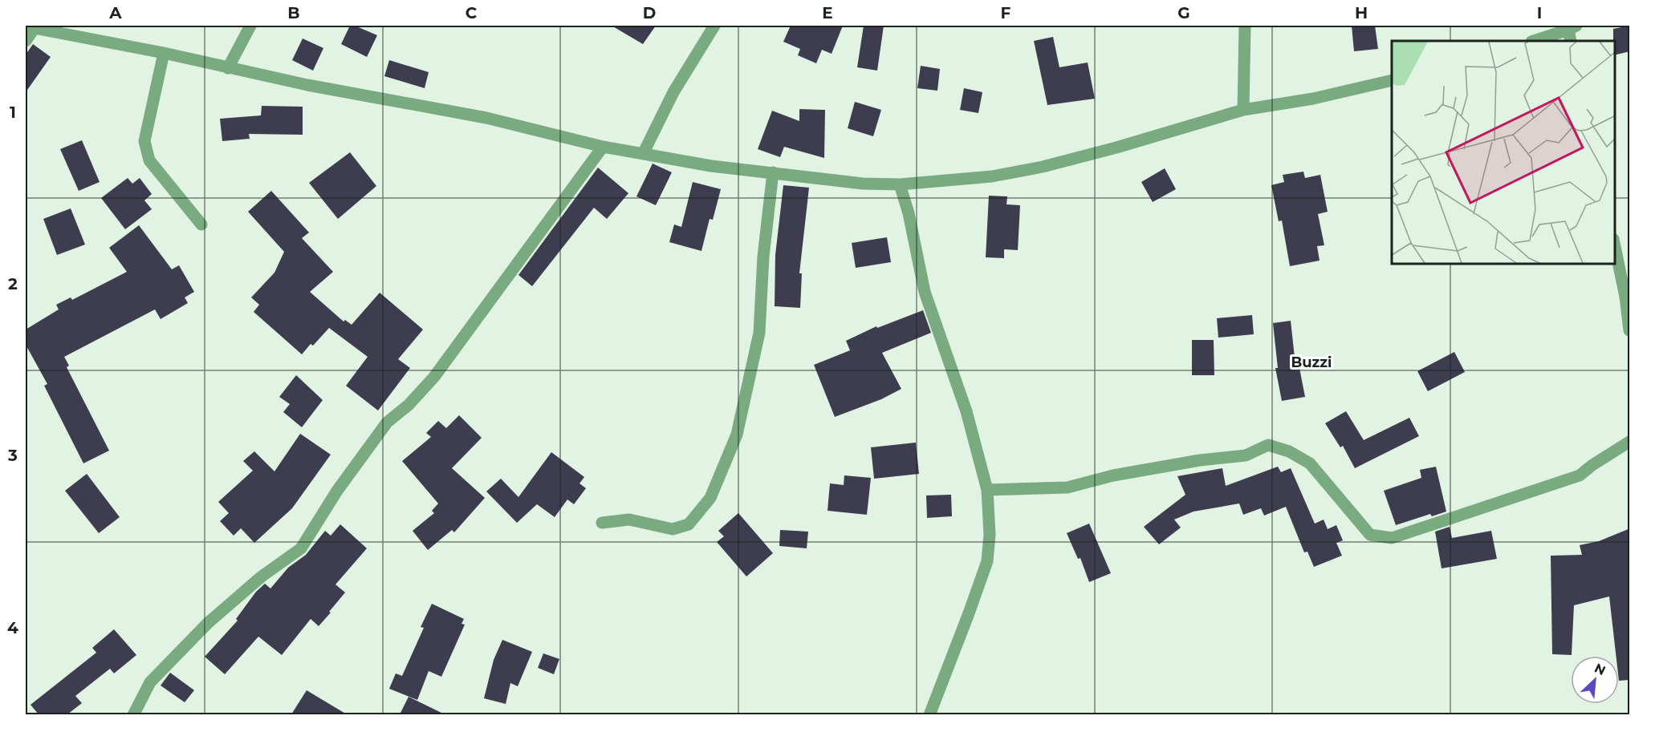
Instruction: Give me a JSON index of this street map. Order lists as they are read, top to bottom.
{
  "districts": ["Buzzi"],
  "north": "top right",
  "grid": {
    "columns": [
      "A",
      "B",
      "C",
      "D",
      "E",
      "F",
      "G",
      "H",
      "I"
    ],
    "rows": [
      "1",
      "2",
      "3",
      "4"
    ]
  }
}
